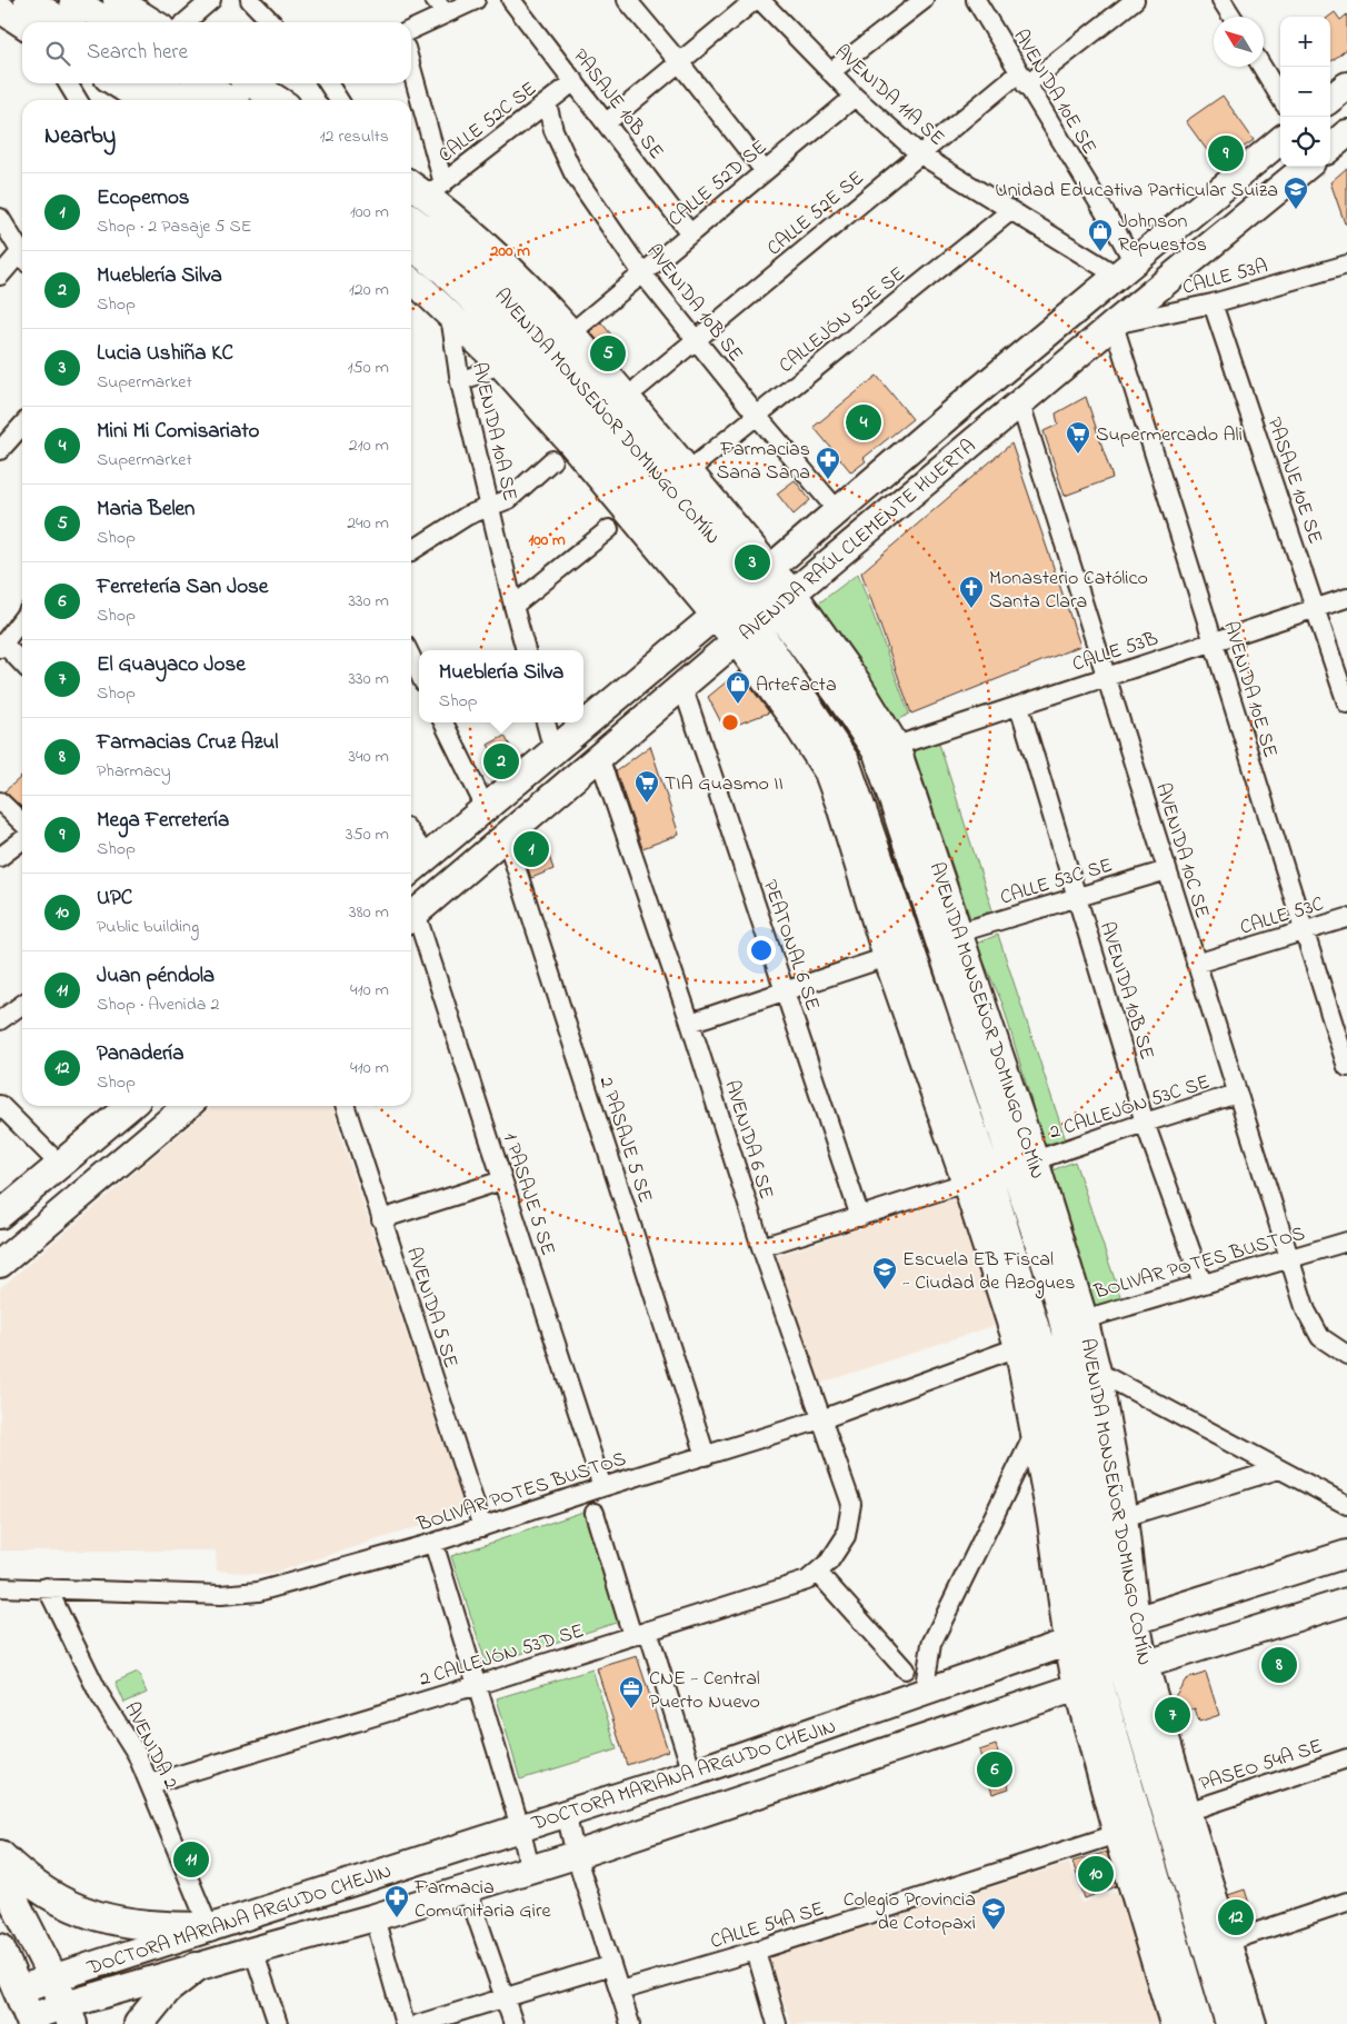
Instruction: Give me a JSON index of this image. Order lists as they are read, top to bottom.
{
  "streets": {
    "main road": ["AVENIDA MONSEÑOR DOMINGO COMÍN", "AVENIDA RAÚL CLEMENTE HUERTA", "DOCTORA MARIANA ARGUDO CHEJIN"],
    "street": [
      "AVENIDA 10E SE",
      "AVENIDA 11A SE",
      "PASAJE 10B SE",
      "CALLE 52C SE",
      "CALLE 52D SE",
      "CALLE 52E SE",
      "CALLE 53A",
      "AVENIDA 10B SE",
      "CALLEJÓN 52E SE",
      "AVENIDA 10A SE",
      "PASAJE 10E SE",
      "CALLE 53B",
      "AVENIDA 10C SE",
      "CALLE 53C SE",
      "CALLE 53C",
      "PEATONAL 6 SE",
      "2 CALLEJÓN 53C SE",
      "2 PASAJE 5 SE",
      "AVENIDA 6 SE",
      "1 PASAJE 5 SE",
      "BOLIVAR POTES BUSTOS",
      "AVENIDA 5 SE",
      "2 CALLEJÓN 53D SE",
      "AVENIDA 2",
      "PASEO 54A SE",
      "CALLE 54A SE"
    ]
  },
  "crossings": [
    ["AVENIDA 10E SE", "AVENIDA 11A SE"],
    ["AVENIDA 10E SE", "CALLE 52E SE"],
    ["AVENIDA 10E SE", "CALLE 53A"],
    ["AVENIDA 10E SE", "AVENIDA RAÚL CLEMENTE HUERTA"],
    ["AVENIDA 10E SE", "CALLE 53B"],
    ["AVENIDA 10E SE", "CALLE 53C"],
    ["AVENIDA 11A SE", "CALLE 52D SE"],
    ["AVENIDA 11A SE", "CALLE 52E SE"],
    ["AVENIDA 11A SE", "CALLEJÓN 52E SE"],
    ["AVENIDA 11A SE", "AVENIDA RAÚL CLEMENTE HUERTA"],
    ["PASAJE 10B SE", "CALLE 52C SE"],
    ["PASAJE 10B SE", "CALLE 52D SE"],
    ["CALLE 52C SE", "AVENIDA 10B SE"],
    ["CALLE 52C SE", "AVENIDA MONSEÑOR DOMINGO COMÍN"],
    ["CALLE 52D SE", "AVENIDA 10B SE"],
    ["CALLE 52E SE", "AVENIDA 10B SE"],
    ["CALLE 53A", "PASAJE 10E SE"],
    ["CALLE 53A", "AVENIDA RAÚL CLEMENTE HUERTA"],
    ["AVENIDA 10B SE", "CALLEJÓN 52E SE"],
    ["AVENIDA 10B SE", "AVENIDA RAÚL CLEMENTE HUERTA"],
    ["AVENIDA 10B SE", "CALLE 53B"],
    ["AVENIDA 10B SE", "CALLE 53C SE"],
    ["AVENIDA 10B SE", "2 CALLEJÓN 53C SE"],
    ["AVENIDA 10B SE", "BOLIVAR POTES BUSTOS"],
    ["AVENIDA MONSEÑOR DOMINGO COMÍN", "AVENIDA 10A SE"],
    ["AVENIDA MONSEÑOR DOMINGO COMÍN", "AVENIDA RAÚL CLEMENTE HUERTA"],
    ["AVENIDA MONSEÑOR DOMINGO COMÍN", "CALLE 53B"],
    ["AVENIDA MONSEÑOR DOMINGO COMÍN", "CALLE 53C SE"],
    ["AVENIDA MONSEÑOR DOMINGO COMÍN", "2 CALLEJÓN 53C SE"],
    ["AVENIDA MONSEÑOR DOMINGO COMÍN", "BOLIVAR POTES BUSTOS"],
    ["AVENIDA MONSEÑOR DOMINGO COMÍN", "PASEO 54A SE"],
    ["AVENIDA MONSEÑOR DOMINGO COMÍN", "DOCTORA MARIANA ARGUDO CHEJIN"],
    ["AVENIDA MONSEÑOR DOMINGO COMÍN", "CALLE 54A SE"],
    ["PASAJE 10E SE", "CALLE 53B"],
    ["AVENIDA RAÚL CLEMENTE HUERTA", "AVENIDA 10C SE"],
    ["AVENIDA RAÚL CLEMENTE HUERTA", "PEATONAL 6 SE"],
    ["AVENIDA RAÚL CLEMENTE HUERTA", "2 PASAJE 5 SE"],
    ["AVENIDA RAÚL CLEMENTE HUERTA", "AVENIDA 6 SE"],
    ["CALLE 53B", "AVENIDA 10C SE"],
    ["AVENIDA 10C SE", "CALLE 53C SE"],
    ["AVENIDA 10C SE", "CALLE 53C"],
    ["AVENIDA 10C SE", "2 CALLEJÓN 53C SE"],
    ["AVENIDA 10C SE", "BOLIVAR POTES BUSTOS"],
    ["2 PASAJE 5 SE", "BOLIVAR POTES BUSTOS"],
    ["AVENIDA 6 SE", "BOLIVAR POTES BUSTOS"],
    ["AVENIDA 6 SE", "2 CALLEJÓN 53D SE"],
    ["1 PASAJE 5 SE", "BOLIVAR POTES BUSTOS"],
    ["BOLIVAR POTES BUSTOS", "AVENIDA 5 SE"],
    ["BOLIVAR POTES BUSTOS", "AVENIDA 2"],
    ["2 CALLEJÓN 53D SE", "AVENIDA 2"],
    ["AVENIDA 2", "DOCTORA MARIANA ARGUDO CHEJIN"]
  ],
  "places": {
    "school or university": ["Unidad Educativa Particular Suiza", "Escuela EB Fiscal - Ciudad de Azogues", "Colegio Provincia de Cotopaxi"],
    "shop": ["Johnson Repuestos", "Artefacta"],
    "supermarket": ["Supermercado Ali", "TIA Guasmo II"],
    "pharmacy": ["Farmacias Sana Sana", "Farmacia Comunitaria Gire"],
    "church": ["Monasterio Católico Santa Clara"],
    "office": ["CNE - Central Puerto Nuevo"]
  },
  "north": "top left",
  "page": {
    "map_buttons": ["+", "−"],
    "search": "Search here",
    "heading": ["Nearby", "12 results"],
    "pins": [
      "9",
      "5",
      "4",
      "3",
      "2",
      "1",
      "8",
      "7",
      "6",
      "11",
      "10",
      "12"
    ],
    "list": [
      {
        "mark": "1",
        "name": "Ecopernos",
        "note": "Shop · 2 Pasaje 5 SE",
        "value": "100 m"
      },
      {
        "mark": "2",
        "name": "Mueblería Silva",
        "note": "Shop",
        "value": "120 m"
      },
      {
        "mark": "3",
        "name": "Lucia Ushiña KC",
        "note": "Supermarket",
        "value": "150 m"
      },
      {
        "mark": "4",
        "name": "Mini Mi Comisariato",
        "note": "Supermarket",
        "value": "210 m"
      },
      {
        "mark": "5",
        "name": "Maria Belen",
        "note": "Shop",
        "value": "240 m"
      },
      {
        "mark": "6",
        "name": "Ferretería San Jose",
        "note": "Shop",
        "value": "330 m"
      },
      {
        "mark": "7",
        "name": "El Guayaco Jose",
        "note": "Shop",
        "value": "330 m"
      },
      {
        "mark": "8",
        "name": "Farmacias Cruz Azul",
        "note": "Pharmacy",
        "value": "340 m"
      },
      {
        "mark": "9",
        "name": "Mega Ferretería",
        "note": "Shop",
        "value": "350 m"
      },
      {
        "mark": "10",
        "name": "UPC",
        "note": "Public building",
        "value": "380 m"
      },
      {
        "mark": "11",
        "name": "Juan péndola",
        "note": "Shop · Avenida 2",
        "value": "410 m"
      },
      {
        "mark": "12",
        "name": "Panadería",
        "note": "Shop",
        "value": "410 m"
      }
    ],
    "popup": ["Mueblería Silva", "Shop"]
  },
  "rings": ["200 m", "100 m"]
}
